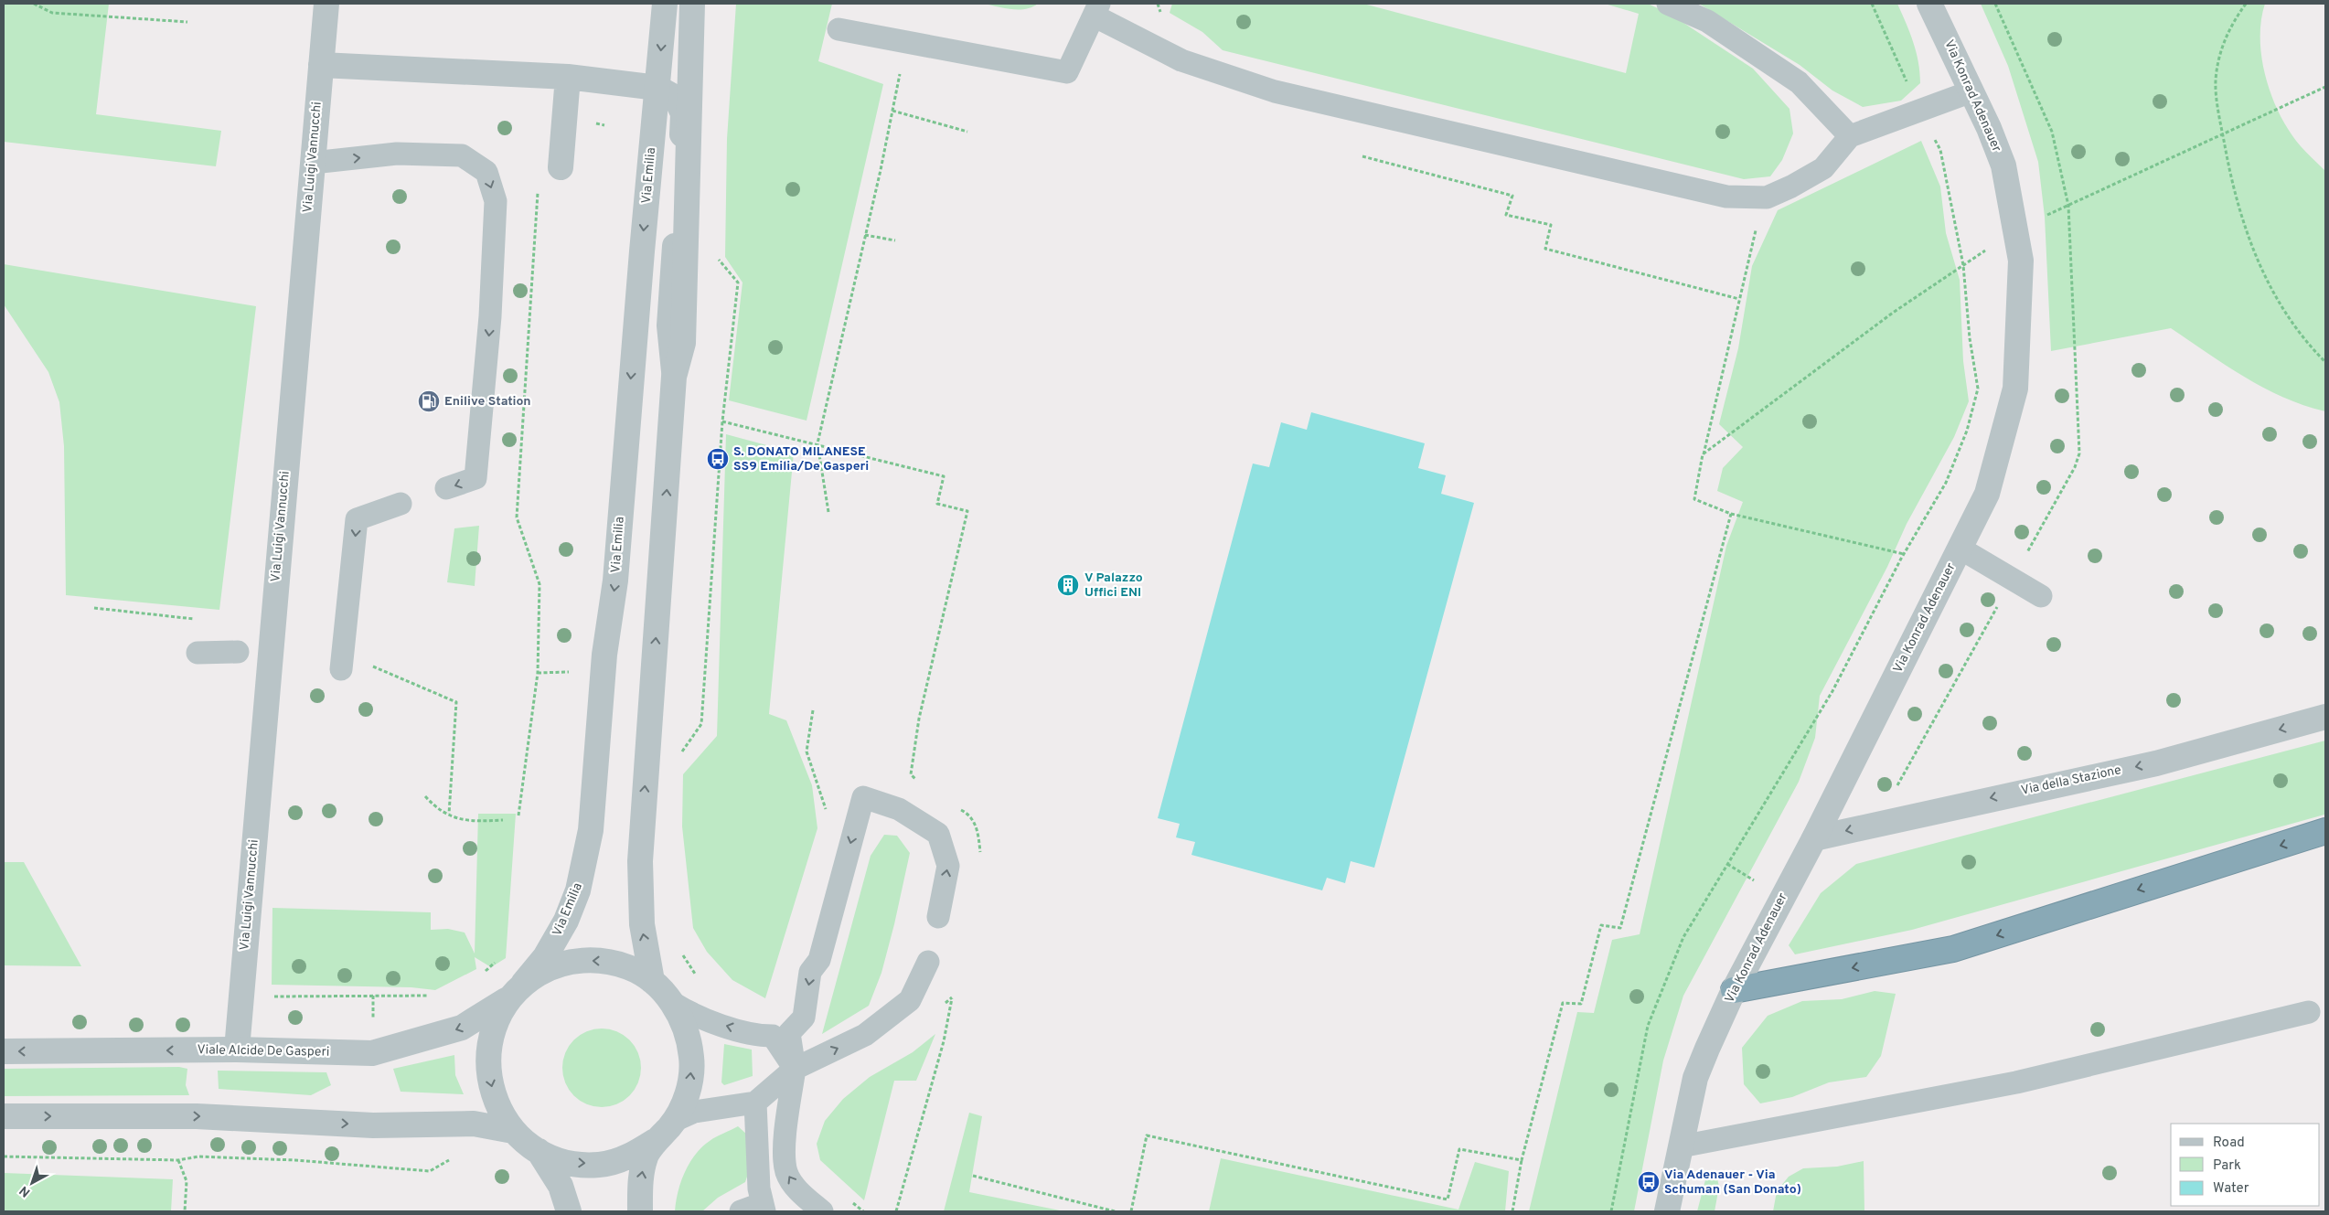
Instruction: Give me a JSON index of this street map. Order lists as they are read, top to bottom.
{
  "streets": {
    "street": [
      "Via Konrad Adenauer",
      "Via Luigi Vannucchi",
      "Via Emilia",
      "Via della Stazione",
      "Viale Alcide De Gasperi"
    ]
  },
  "crossings": [
    ["Via Konrad Adenauer", "Via della Stazione"],
    ["Via Luigi Vannucchi", "Viale Alcide De Gasperi"],
    ["Via Emilia", "Viale Alcide De Gasperi"]
  ],
  "one_way": ["Via della Stazione"],
  "places": {
    "fuel station": ["Enilive Station"],
    "bus stop": ["S. DONATO MILANESE SS9 Emilia/De Gasperi", "Via Adenauer - Via Schuman (San Donato)"],
    "building": ["V Palazzo Uffici ENI"]
  },
  "legend": ["Road", "Park", "Water"],
  "north": "bottom left"
}
